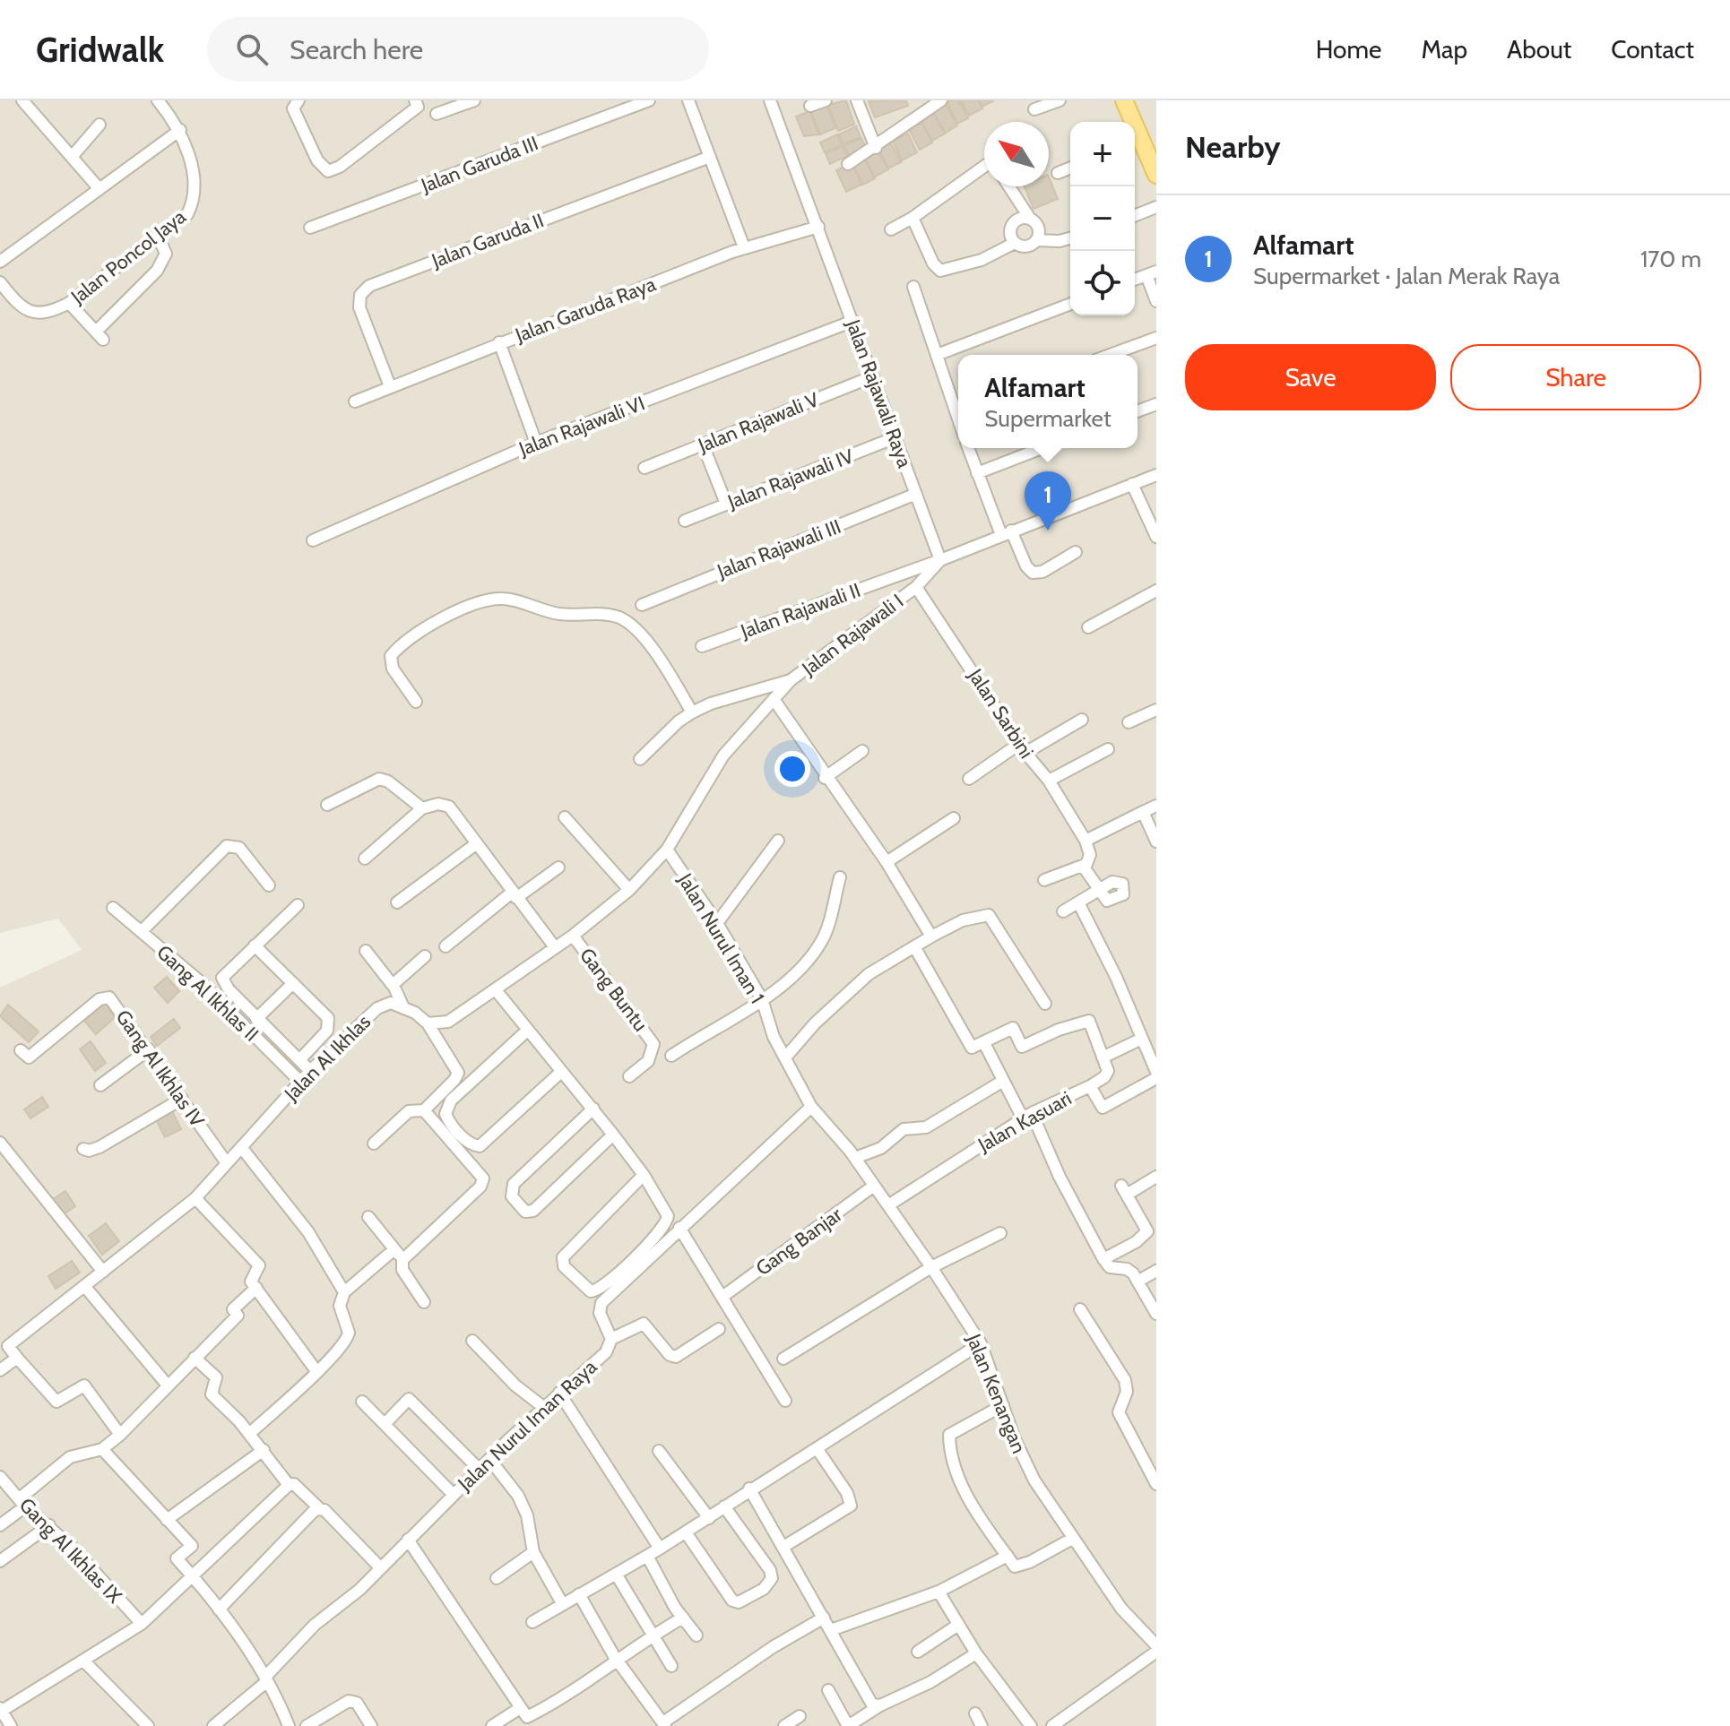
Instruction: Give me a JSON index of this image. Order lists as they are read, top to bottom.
{
  "streets": {
    "street": [
      "Jalan Garuda III",
      "Jalan Garuda II",
      "Jalan Poncol Jaya",
      "Jalan Garuda Raya",
      "Jalan Rajawali Raya",
      "Jalan Rajawali V",
      "Jalan Rajawali VI",
      "Jalan Rajawali IV",
      "Jalan Rajawali III",
      "Jalan Rajawali II",
      "Jalan Rajawali I",
      "Jalan Sarbini",
      "Jalan Nurul Iman 1",
      "Gang Buntu",
      "Gang Al Ikhlas II",
      "Jalan Al Ikhlas",
      "Gang Al Ikhlas IV",
      "Jalan Kasuari",
      "Gang Banjar",
      "Jalan Kenangan",
      "Jalan Nurul Iman Raya",
      "Gang Al Ikhlas IX"
    ]
  },
  "crossings": [
    ["Jalan Garuda II", "Jalan Garuda Raya"],
    ["Jalan Garuda Raya", "Jalan Rajawali Raya"],
    ["Jalan Rajawali Raya", "Jalan Rajawali V"],
    ["Jalan Rajawali Raya", "Jalan Rajawali VI"],
    ["Jalan Rajawali Raya", "Jalan Rajawali IV"],
    ["Jalan Rajawali Raya", "Jalan Rajawali III"],
    ["Jalan Rajawali Raya", "Jalan Rajawali II"],
    ["Jalan Rajawali Raya", "Jalan Rajawali I"],
    ["Jalan Rajawali II", "Jalan Rajawali I"],
    ["Jalan Rajawali I", "Jalan Sarbini"],
    ["Jalan Nurul Iman 1", "Jalan Kenangan"],
    ["Gang Al Ikhlas II", "Jalan Al Ikhlas"],
    ["Jalan Al Ikhlas", "Gang Al Ikhlas IV"],
    ["Jalan Kasuari", "Jalan Kenangan"],
    ["Gang Banjar", "Jalan Kenangan"]
  ],
  "north": "top left",
  "page": {
    "header": "Gridwalk",
    "search": "Search here",
    "nav": [
      "Home",
      "Map",
      "About",
      "Contact"
    ],
    "heading": "Nearby",
    "map_buttons": ["+", "−"],
    "list": [
      {
        "mark": "1",
        "name": "Alfamart",
        "note": "Supermarket · Jalan Merak Raya",
        "value": "170 m"
      }
    ],
    "buttons": ["Save", "Share"],
    "popup": ["Alfamart", "Supermarket"],
    "pins": "1"
  }
}
